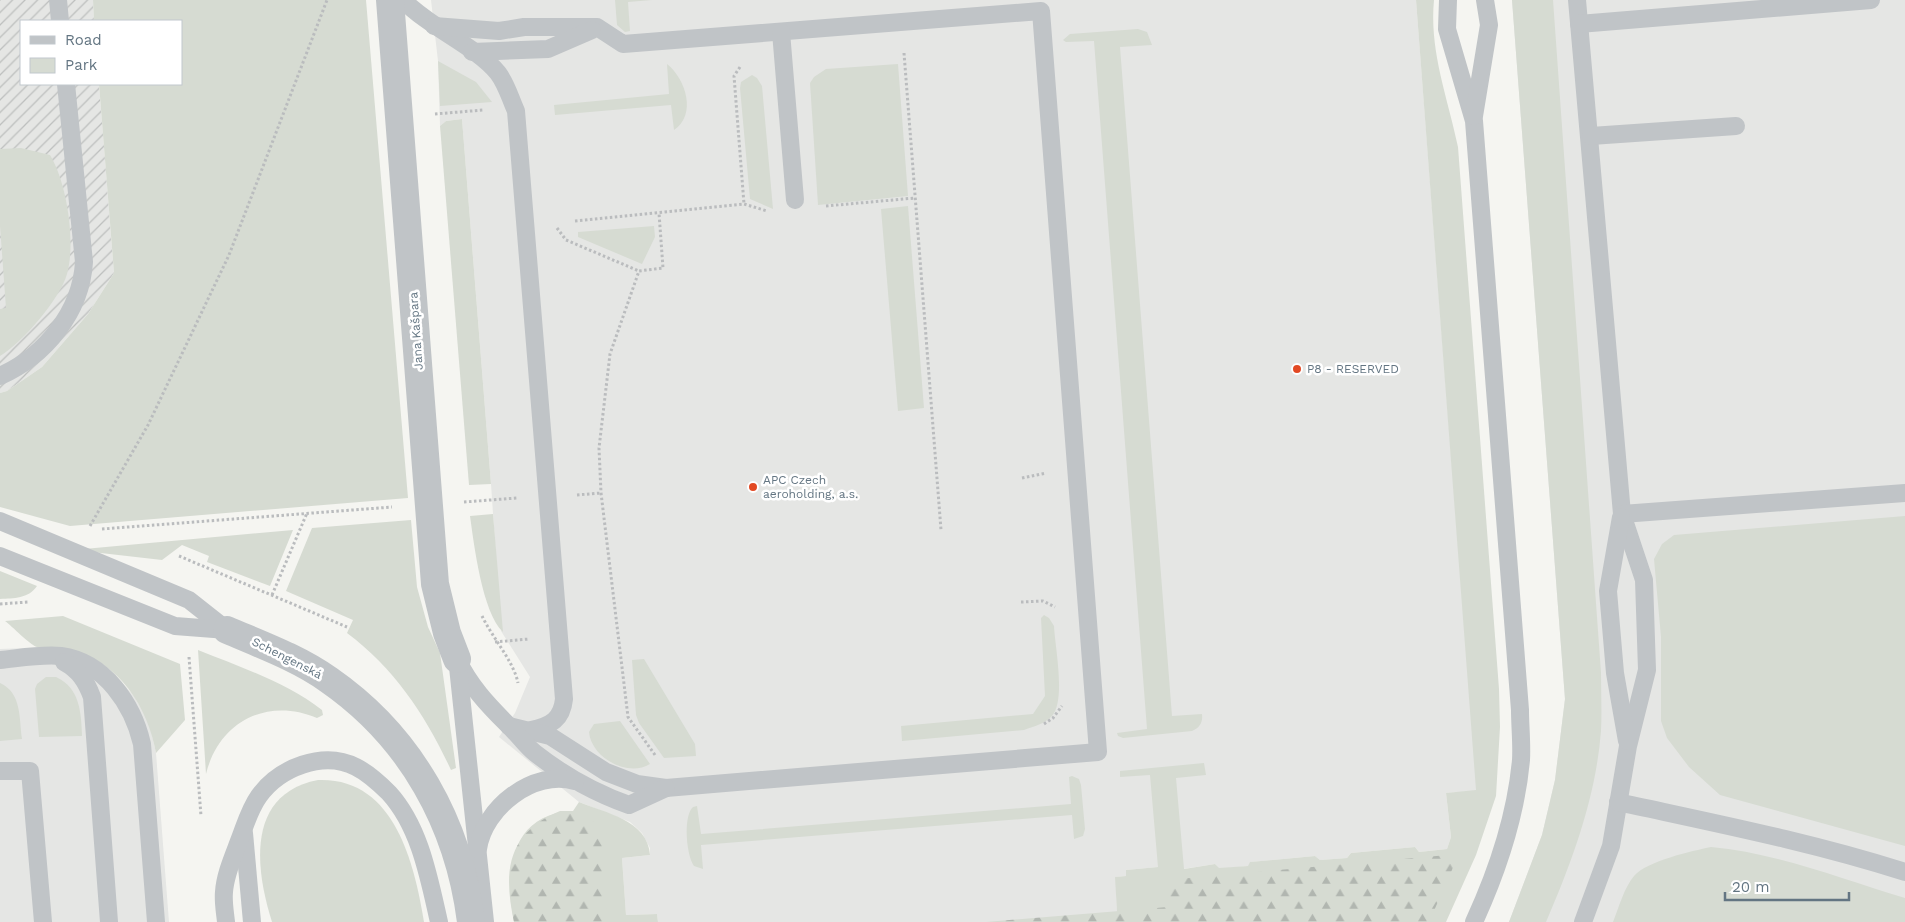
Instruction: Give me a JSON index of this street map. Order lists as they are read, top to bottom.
{
  "streets": {
    "street": ["Jana Kašpara", "Schengenská"]
  },
  "places": ["P8 - RESERVED", "APC Czech aeroholding, a.s."],
  "legend": ["Road", "Park"],
  "scale_bar": "20 m"
}
